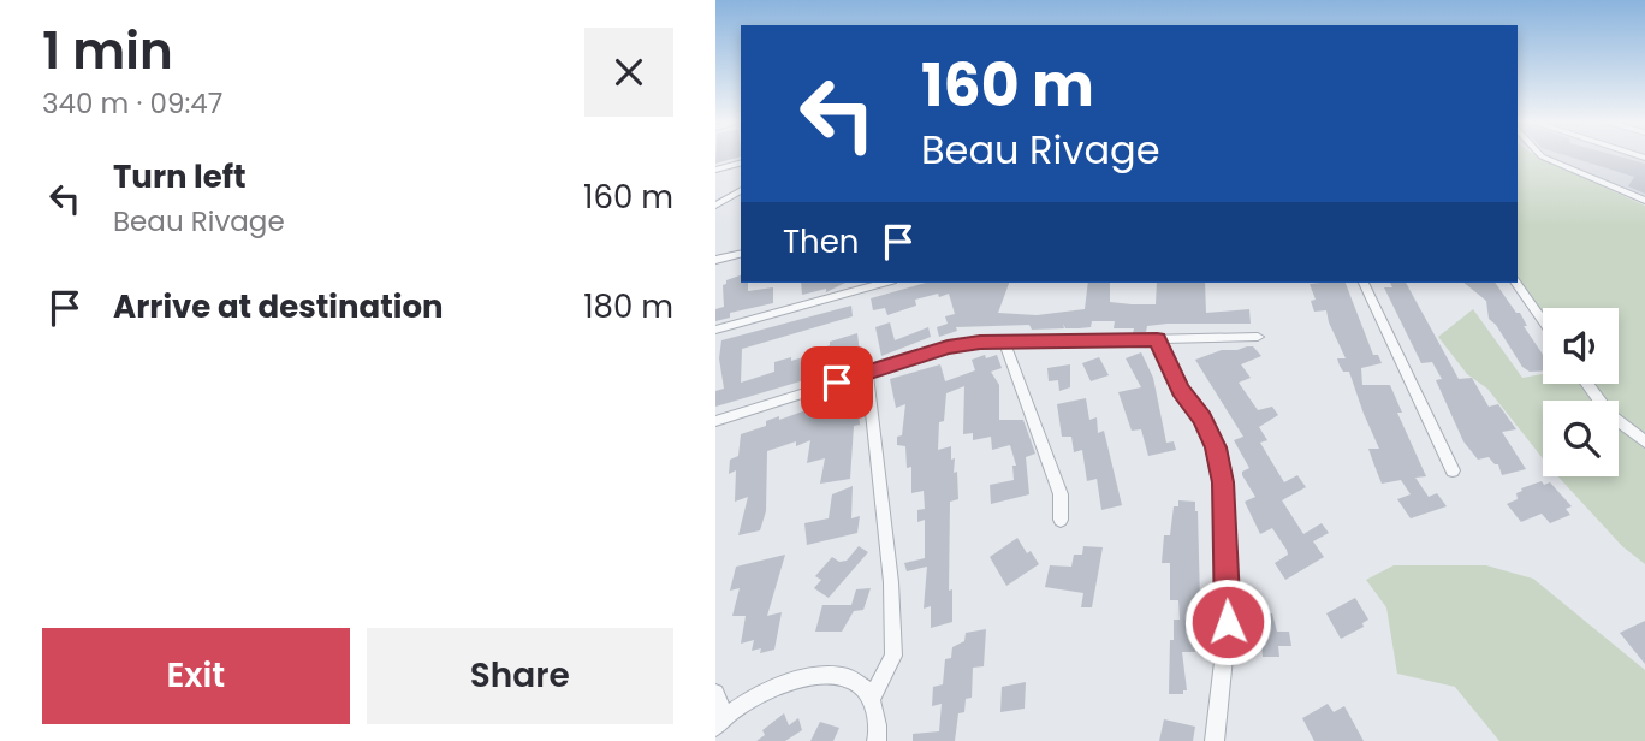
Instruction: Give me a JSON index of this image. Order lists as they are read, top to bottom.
{
  "page": {
    "heading": ["1 min", "340 m · 09:47"],
    "turn": ["160 m", "Beau Rivage"],
    "list": [
      {
        "name": "Turn left",
        "note": "Beau Rivage",
        "value": "160 m"
      },
      {
        "name": "Arrive at destination",
        "value": "180 m"
      }
    ],
    "then": "Then",
    "buttons": ["Exit", "Share"]
  }
}
